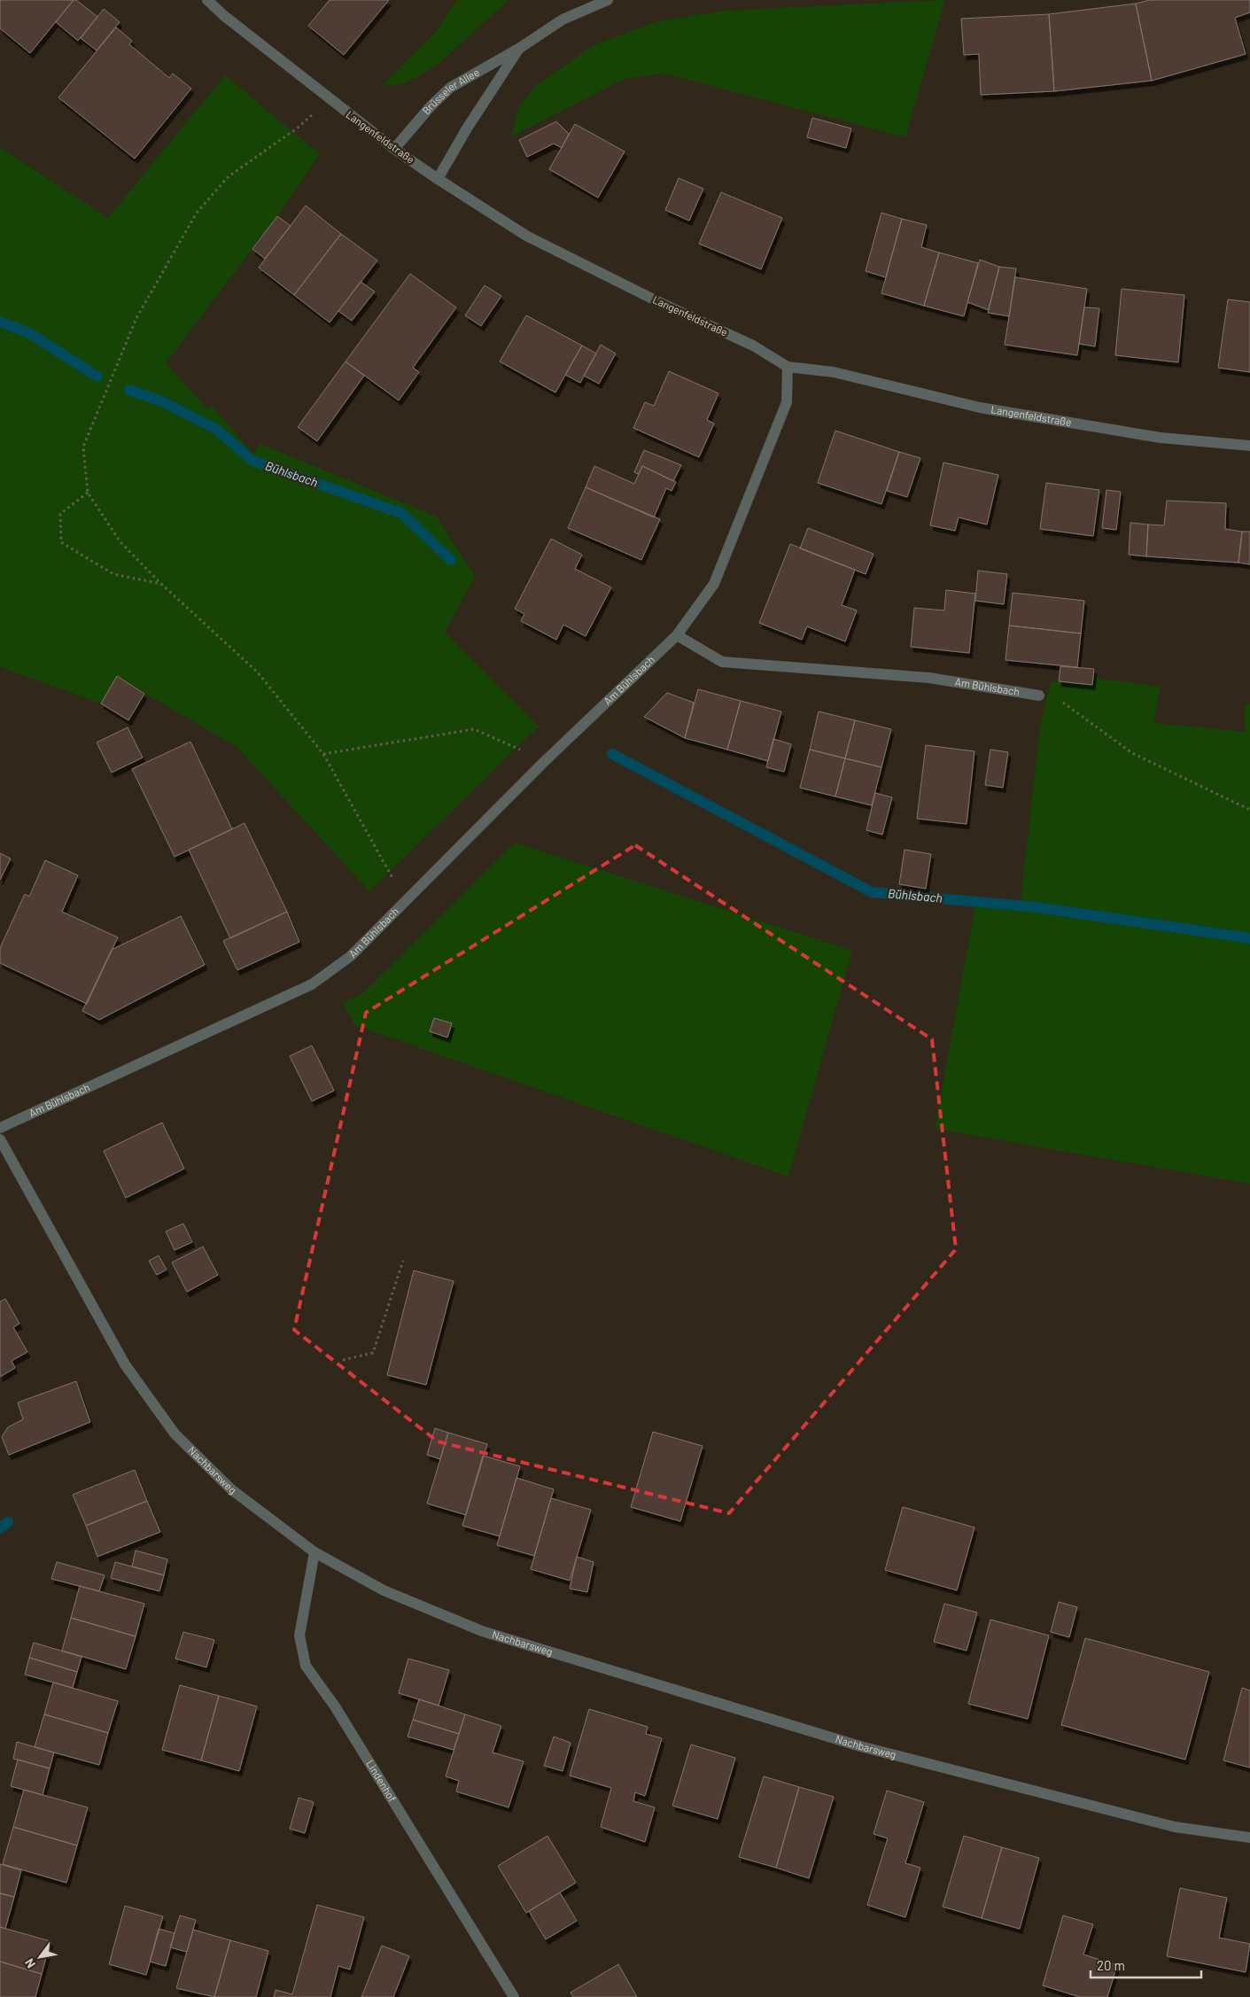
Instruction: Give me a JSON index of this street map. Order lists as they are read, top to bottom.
{
  "streets": {
    "street": [
      "Brüsseler Allee",
      "Langenfeldstraße",
      "Am Bühlsbach",
      "Nachbarsweg",
      "Lindenhof"
    ]
  },
  "crossings": [
    ["Brüsseler Allee", "Langenfeldstraße"],
    ["Langenfeldstraße", "Am Bühlsbach"],
    ["Nachbarsweg", "Lindenhof"]
  ],
  "water": ["Bühlsbach"],
  "scale_bar": "20 m",
  "north": "bottom left"
}
